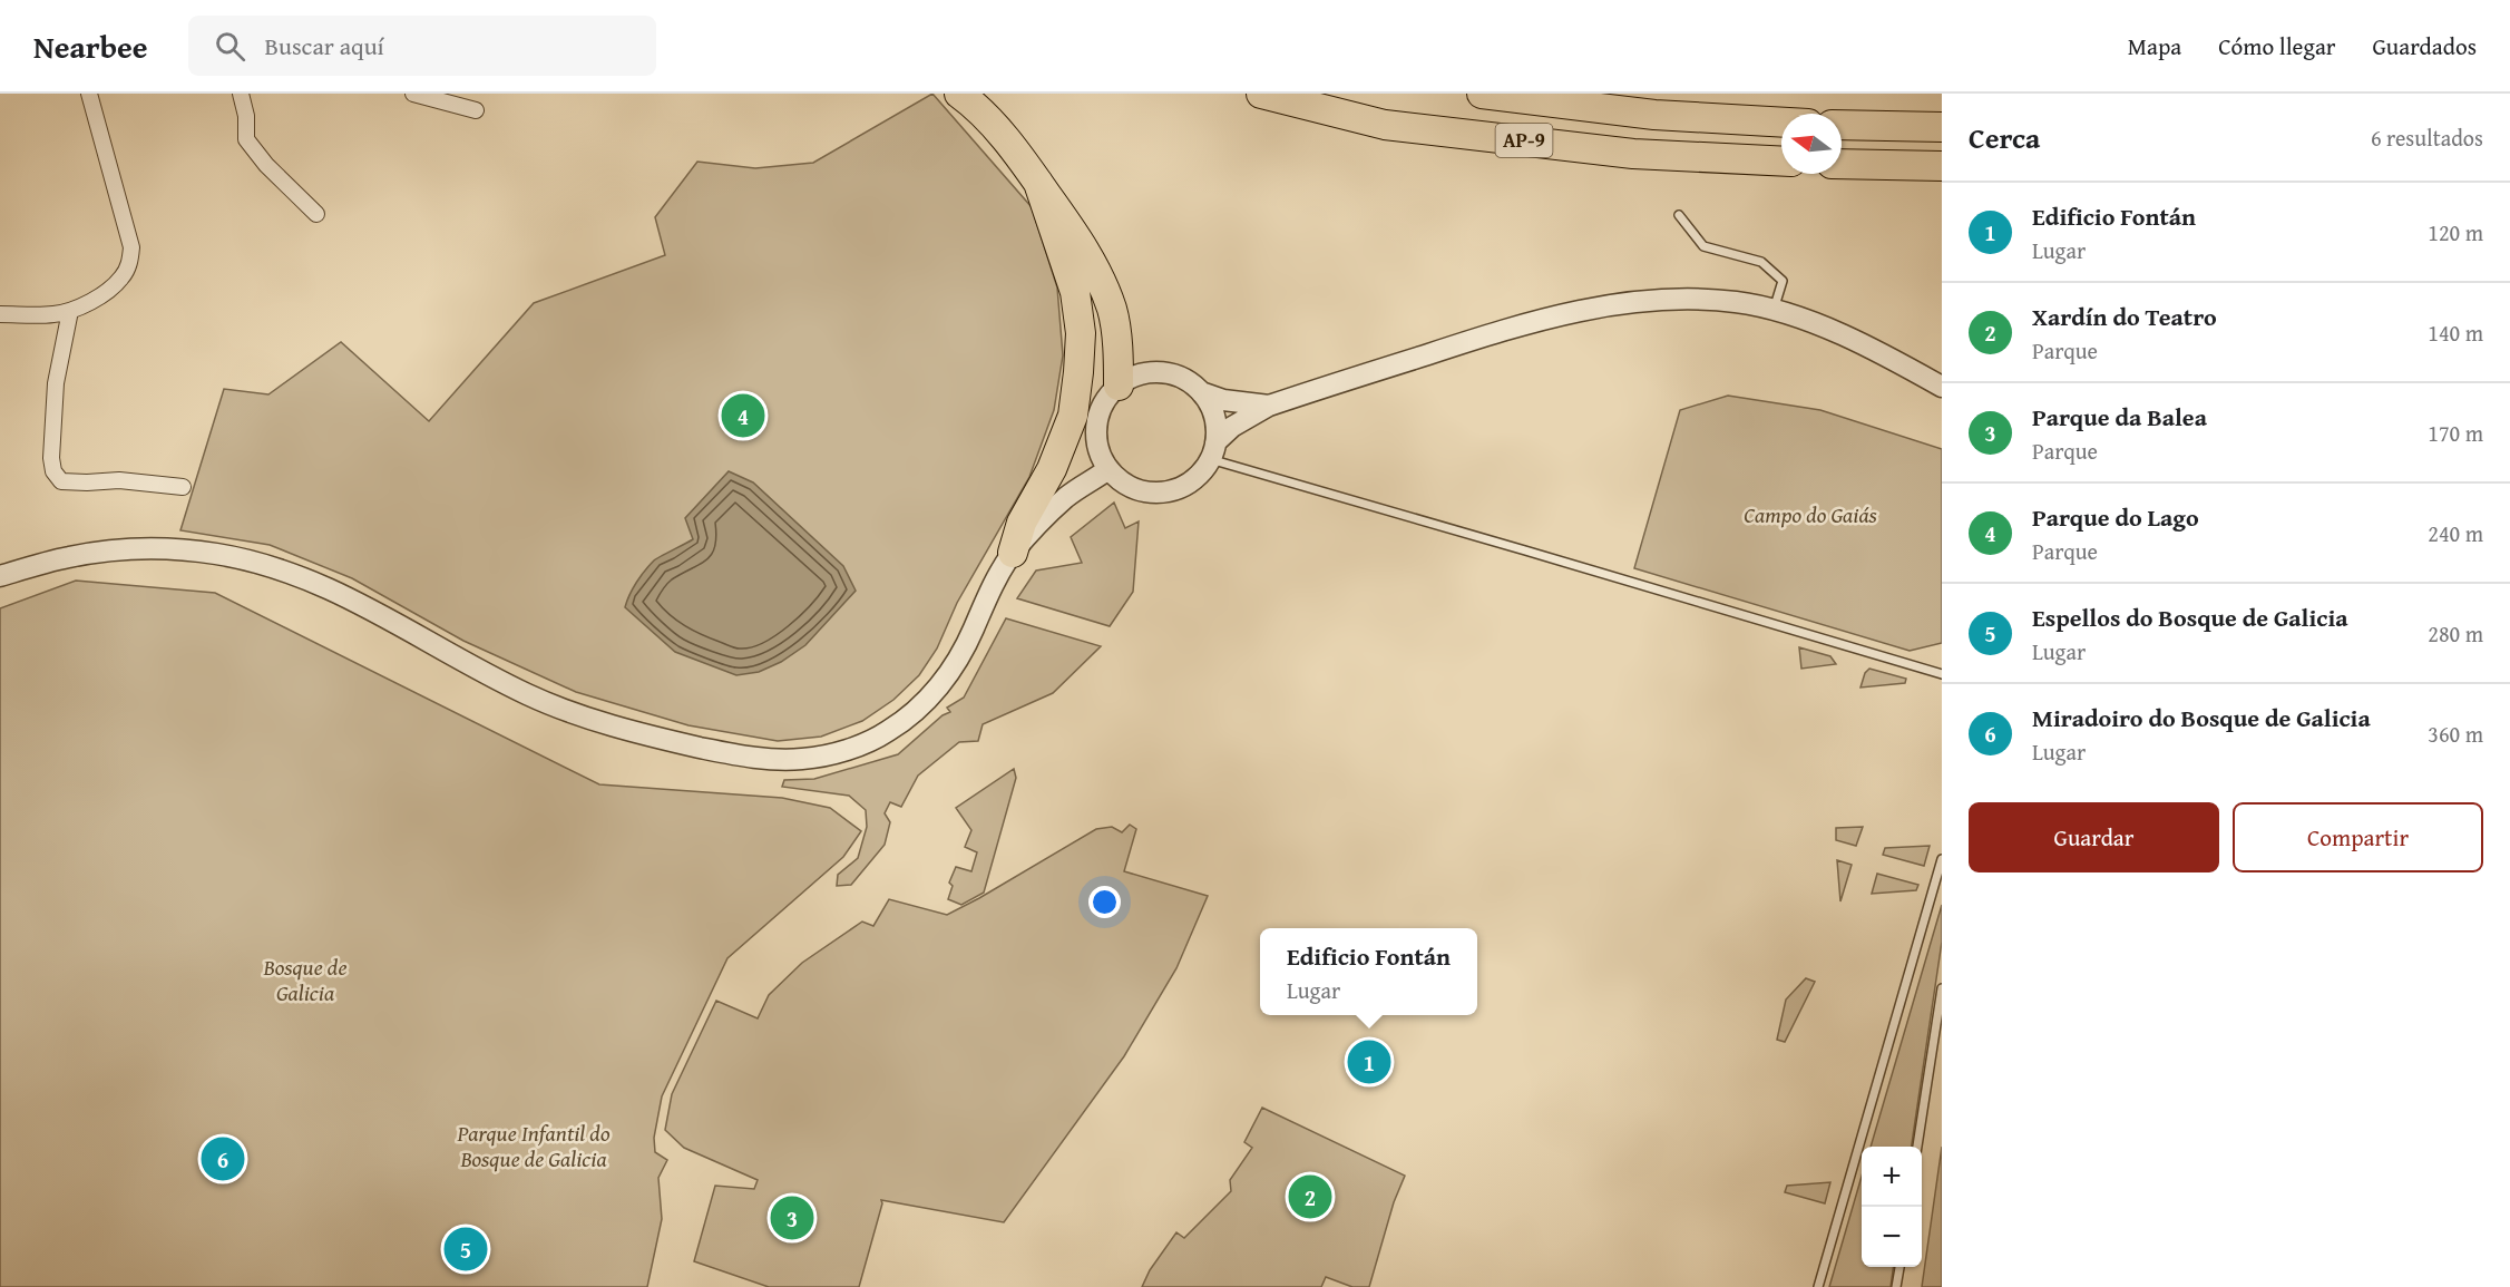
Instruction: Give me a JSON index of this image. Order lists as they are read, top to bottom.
{
  "streets": {
    "highway": ["AP-9"]
  },
  "parks": ["Campo do Gaiás", "Bosque de Galicia", "Parque Infantil do Bosque de Galicia"],
  "north": "left",
  "page": {
    "header": "Nearbee",
    "search": "Buscar aquí",
    "nav": ["Mapa", "Cómo llegar", "Guardados"],
    "heading": ["Cerca", "6 resultados"],
    "list": [
      {
        "mark": "1",
        "name": "Edificio Fontán",
        "note": "Lugar",
        "value": "120 m"
      },
      {
        "mark": "2",
        "name": "Xardín do Teatro",
        "note": "Parque",
        "value": "140 m"
      },
      {
        "mark": "3",
        "name": "Parque da Balea",
        "note": "Parque",
        "value": "170 m"
      },
      {
        "mark": "4",
        "name": "Parque do Lago",
        "note": "Parque",
        "value": "240 m"
      },
      {
        "mark": "5",
        "name": "Espellos do Bosque de Galicia",
        "note": "Lugar",
        "value": "280 m"
      },
      {
        "mark": "6",
        "name": "Miradoiro do Bosque de Galicia",
        "note": "Lugar",
        "value": "360 m"
      }
    ],
    "pins": [
      "4",
      "1",
      "6",
      "2",
      "3",
      "5"
    ],
    "buttons": ["Guardar", "Compartir"],
    "popup": ["Edificio Fontán", "Lugar"],
    "map_buttons": ["+", "−"]
  }
}
